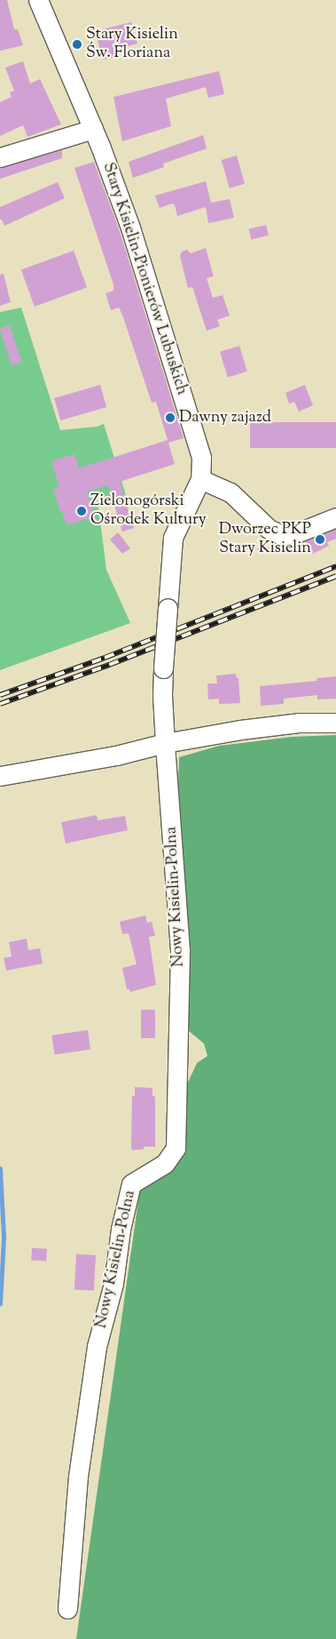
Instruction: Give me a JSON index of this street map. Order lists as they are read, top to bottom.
{
  "streets": {
    "street": ["Stary Kisielin-Pionierów Lubuskich", "Nowy Kisielin-Polna"]
  },
  "crossings": [
    ["Stary Kisielin-Pionierów Lubuskich", "Nowy Kisielin-Polna"]
  ],
  "places": [
    "Stary Kisielin Św. Floriana",
    "Dawny zajazd",
    "Zielonogórski Ośrodek Kultury",
    "Dworzec PKP Stary Kisielin"
  ]
}
